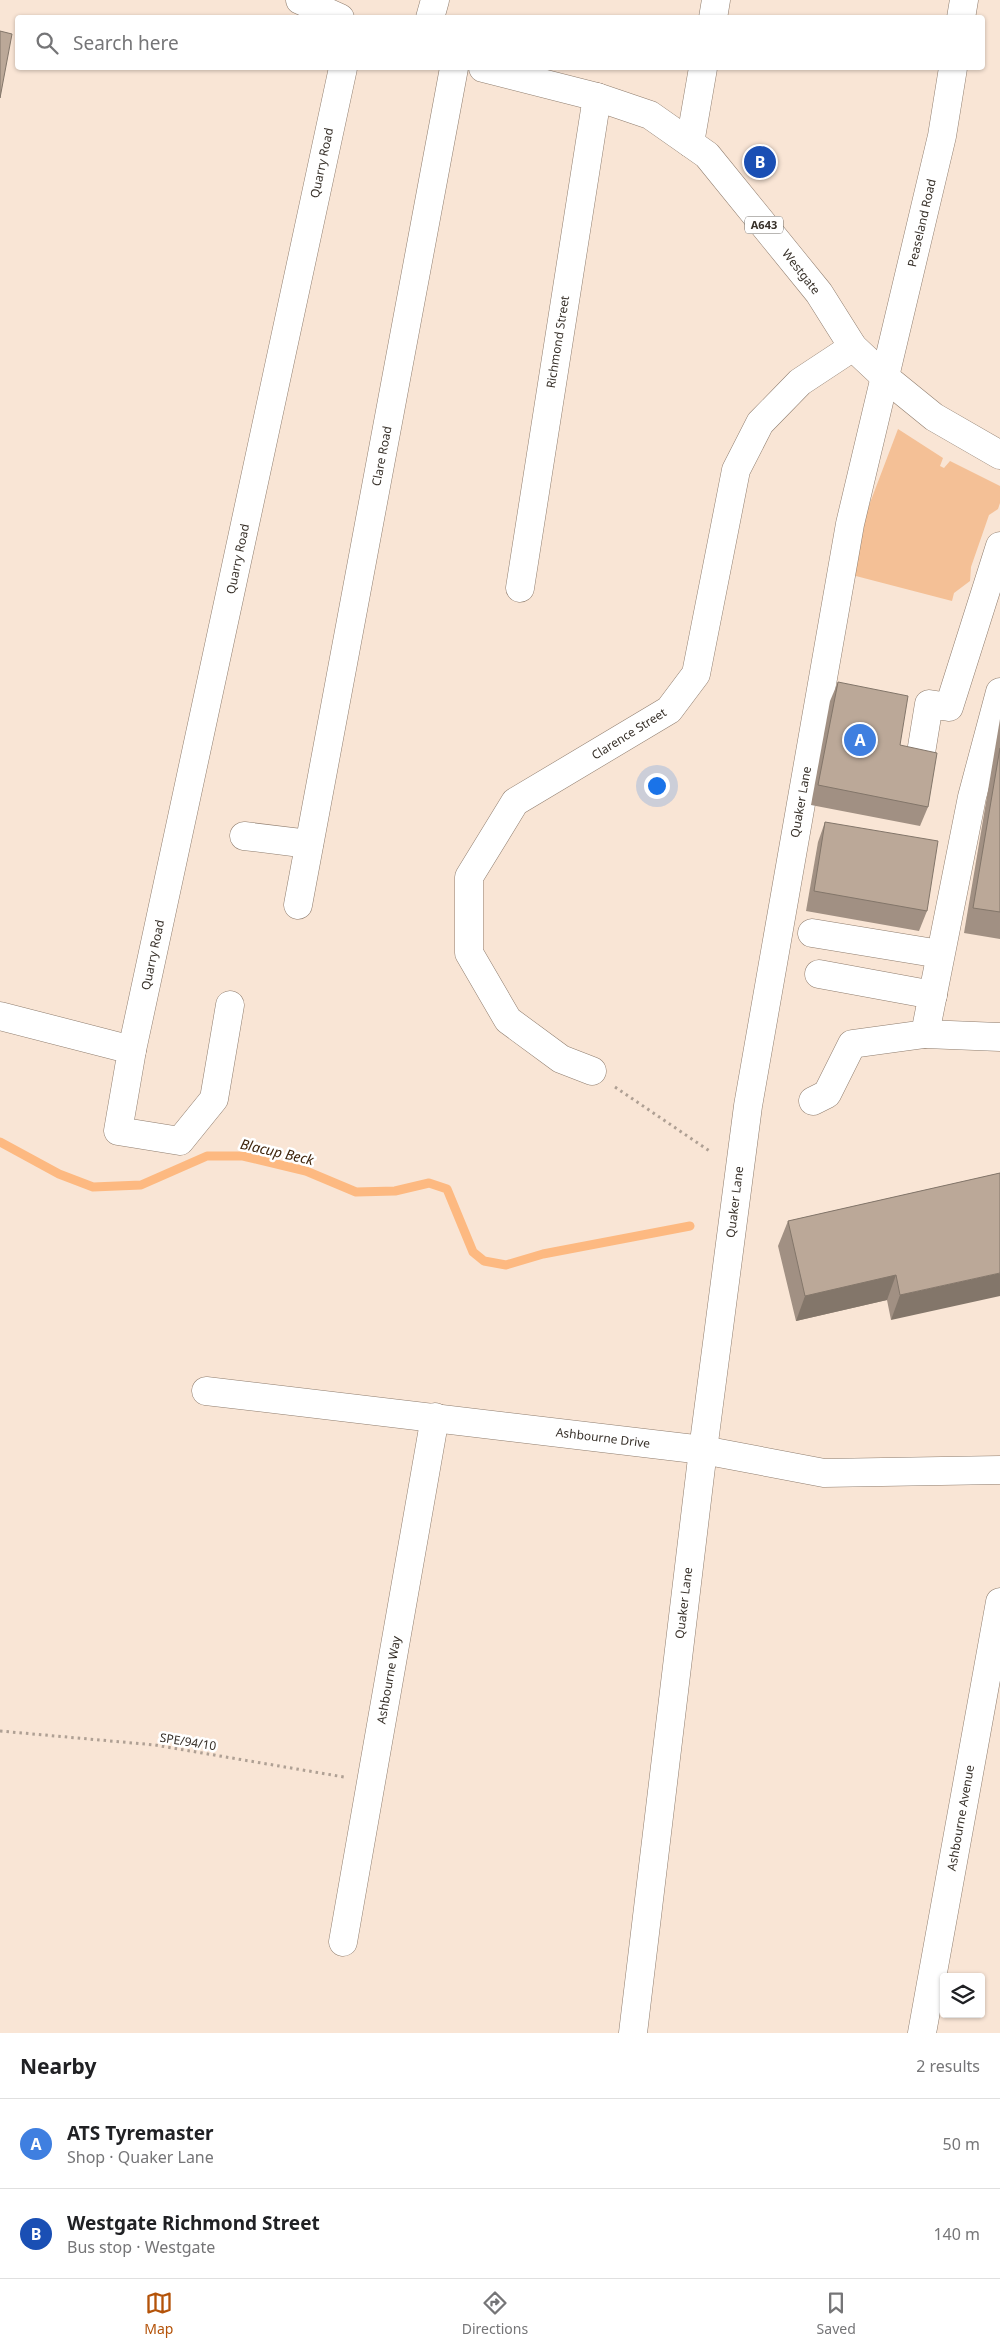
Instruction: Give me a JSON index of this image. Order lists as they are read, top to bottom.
{
  "streets": {
    "street": [
      "Quarry Road",
      "Peaseland Road",
      "A643",
      "Westgate",
      "Richmond Street",
      "Clare Road",
      "Clarence Street",
      "Quaker Lane",
      "Ashbourne Drive",
      "Ashbourne Way",
      "Ashbourne Avenue"
    ],
    "path": ["SPE/94/10"]
  },
  "crossings": [
    ["Peaseland Road", "Westgate"],
    ["Peaseland Road", "Quaker Lane"],
    ["Westgate", "Richmond Street"],
    ["Westgate", "Clarence Street"],
    ["Westgate", "Quaker Lane"],
    ["Quaker Lane", "Ashbourne Drive"],
    ["Ashbourne Drive", "Ashbourne Way"],
    ["Ashbourne Way", "SPE/94/10"]
  ],
  "water": ["Blacup Beck"],
  "page": {
    "search": "Search here",
    "pins": ["B", "A"],
    "heading": ["Nearby", "2 results"],
    "list": [
      {
        "mark": "A",
        "name": "ATS Tyremaster",
        "note": "Shop · Quaker Lane",
        "value": "50 m"
      },
      {
        "mark": "B",
        "name": "Westgate Richmond Street",
        "note": "Bus stop · Westgate",
        "value": "140 m"
      }
    ],
    "nav": ["Map", "Directions", "Saved"]
  }
}
